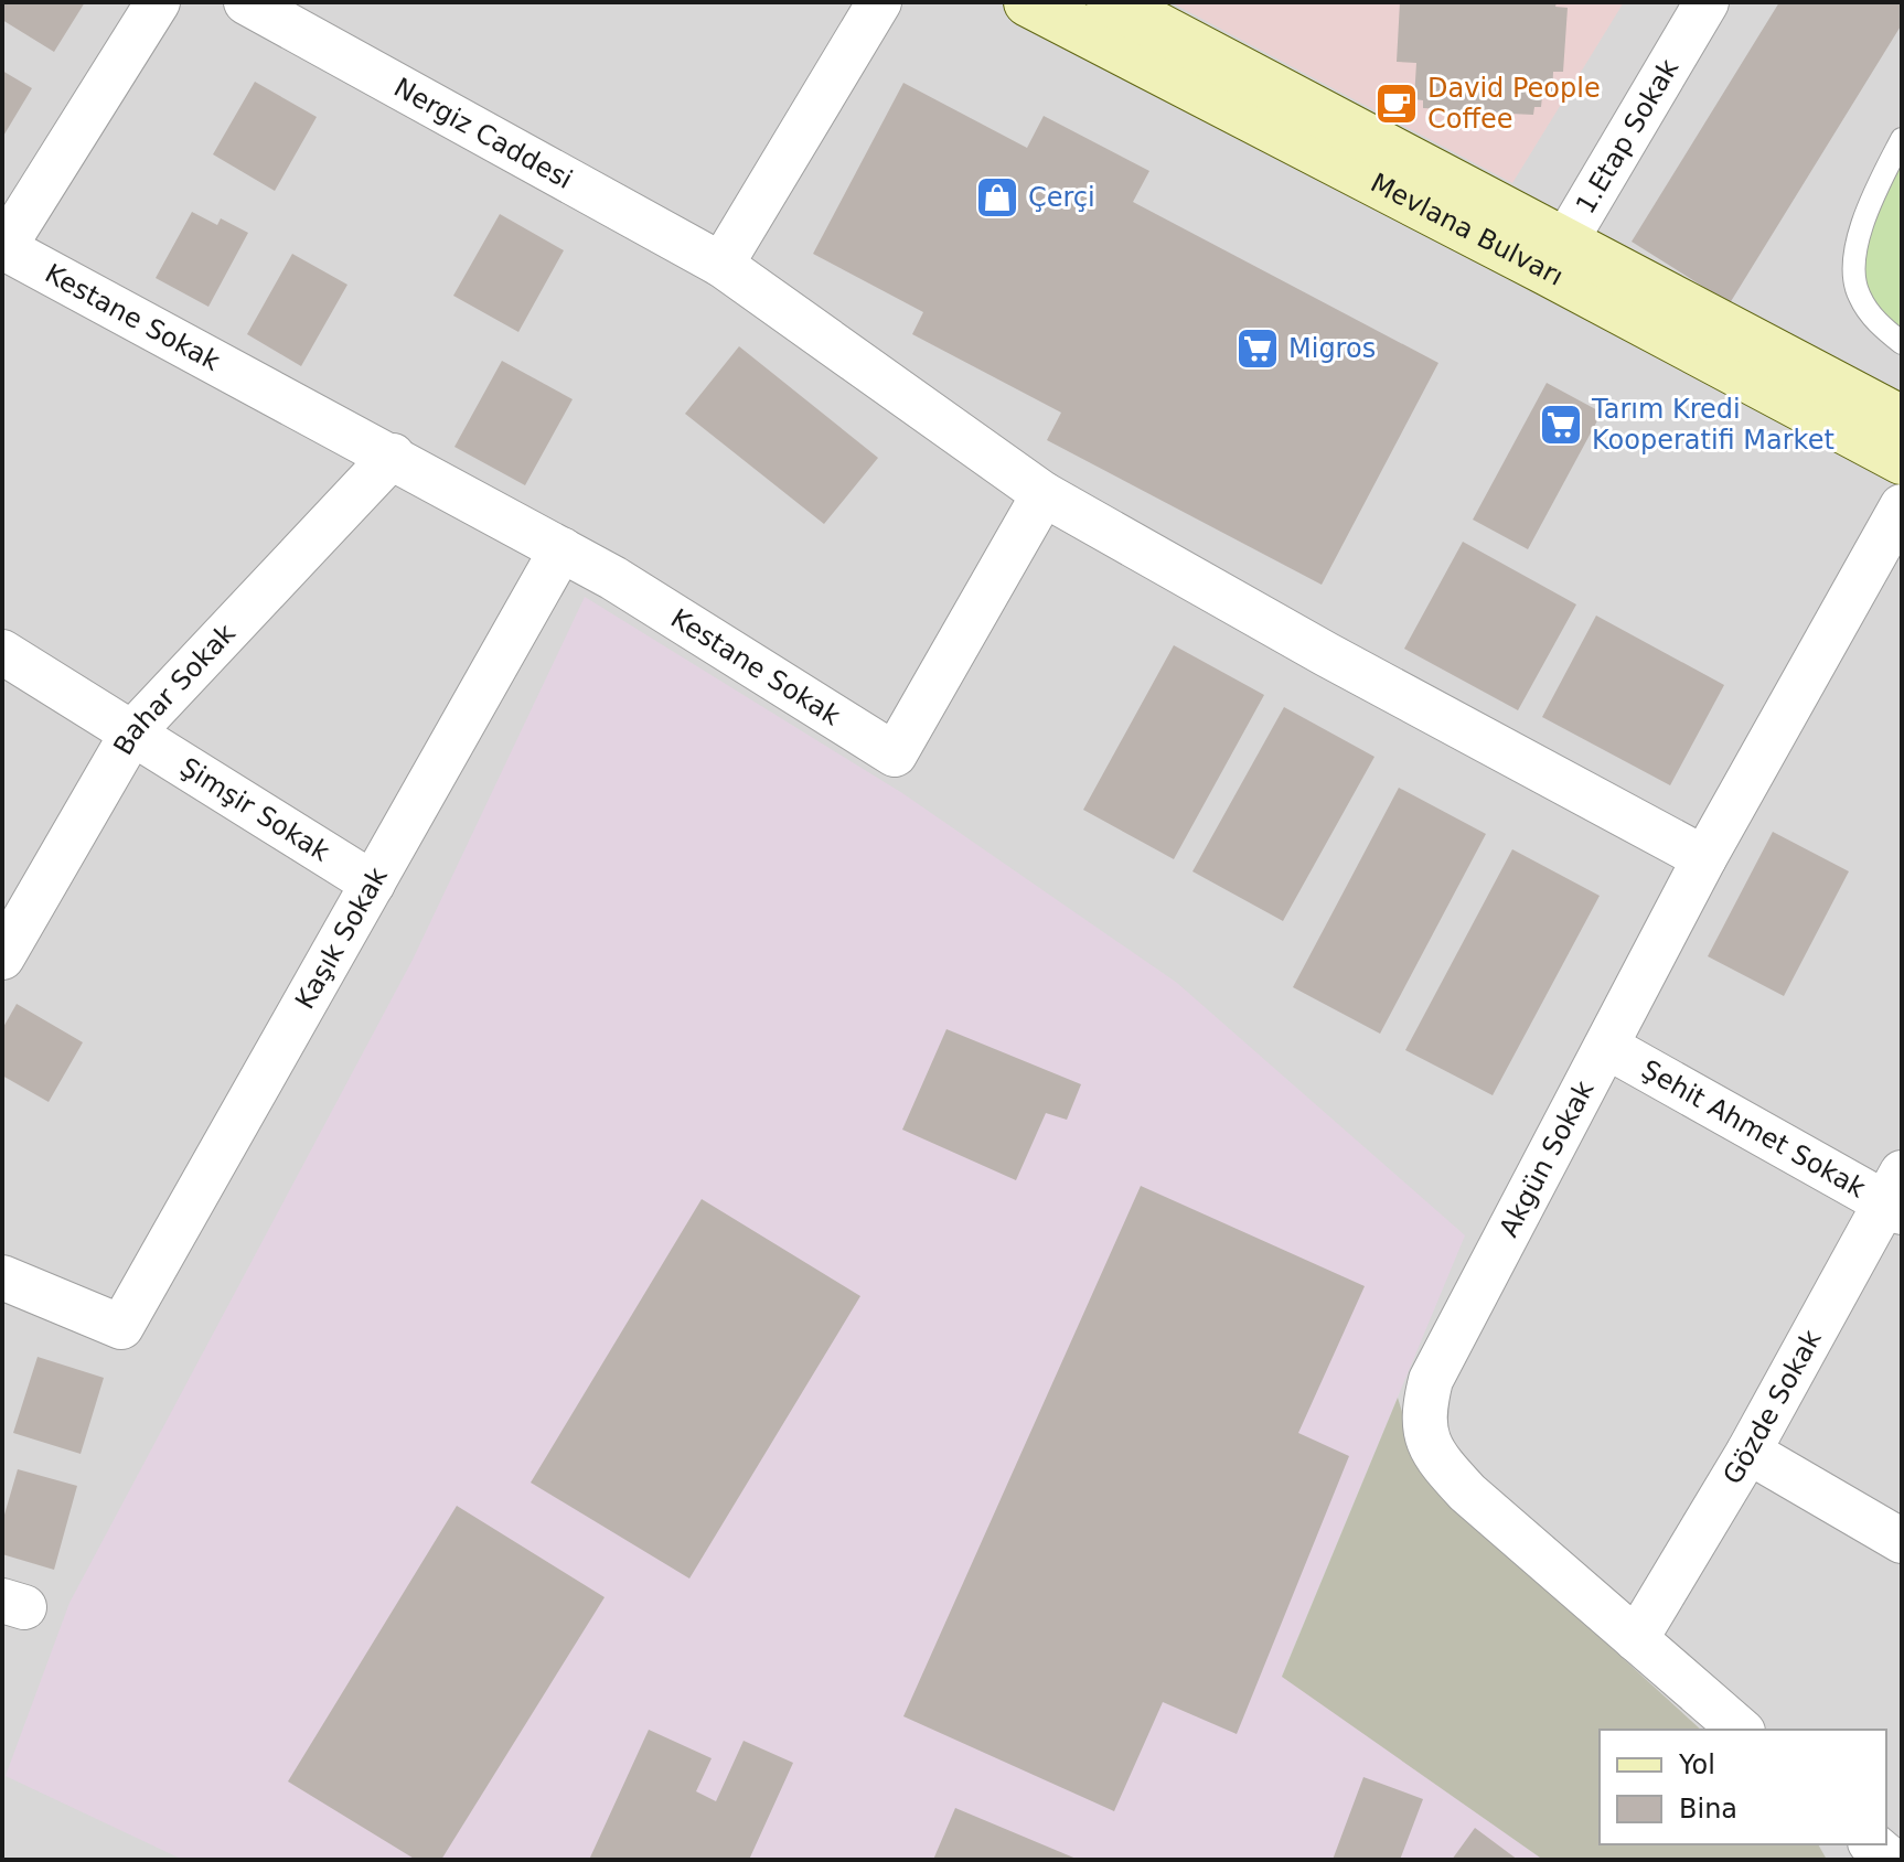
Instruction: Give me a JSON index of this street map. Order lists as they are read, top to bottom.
{
  "streets": {
    "street": [
      "Nergiz Caddesi",
      "1.Etap Sokak",
      "Mevlana Bulvarı",
      "Kestane Sokak",
      "Bahar Sokak",
      "Şimşir Sokak",
      "Kaşık Sokak",
      "Şehit Ahmet Sokak",
      "Akgün Sokak",
      "Gözde Sokak"
    ]
  },
  "crossings": [
    ["1.Etap Sokak", "Mevlana Bulvarı"],
    ["Kestane Sokak", "Bahar Sokak"],
    ["Kestane Sokak", "Kaşık Sokak"],
    ["Bahar Sokak", "Şimşir Sokak"],
    ["Şimşir Sokak", "Kaşık Sokak"],
    ["Şehit Ahmet Sokak", "Akgün Sokak"],
    ["Şehit Ahmet Sokak", "Gözde Sokak"],
    ["Akgün Sokak", "Gözde Sokak"]
  ],
  "places": {
    "cafe": ["David People Coffee"],
    "shop": ["Çerçi"],
    "supermarket": ["Migros", "Tarım Kredi Kooperatifi Market"]
  },
  "legend": ["Yol", "Bina"]
}
